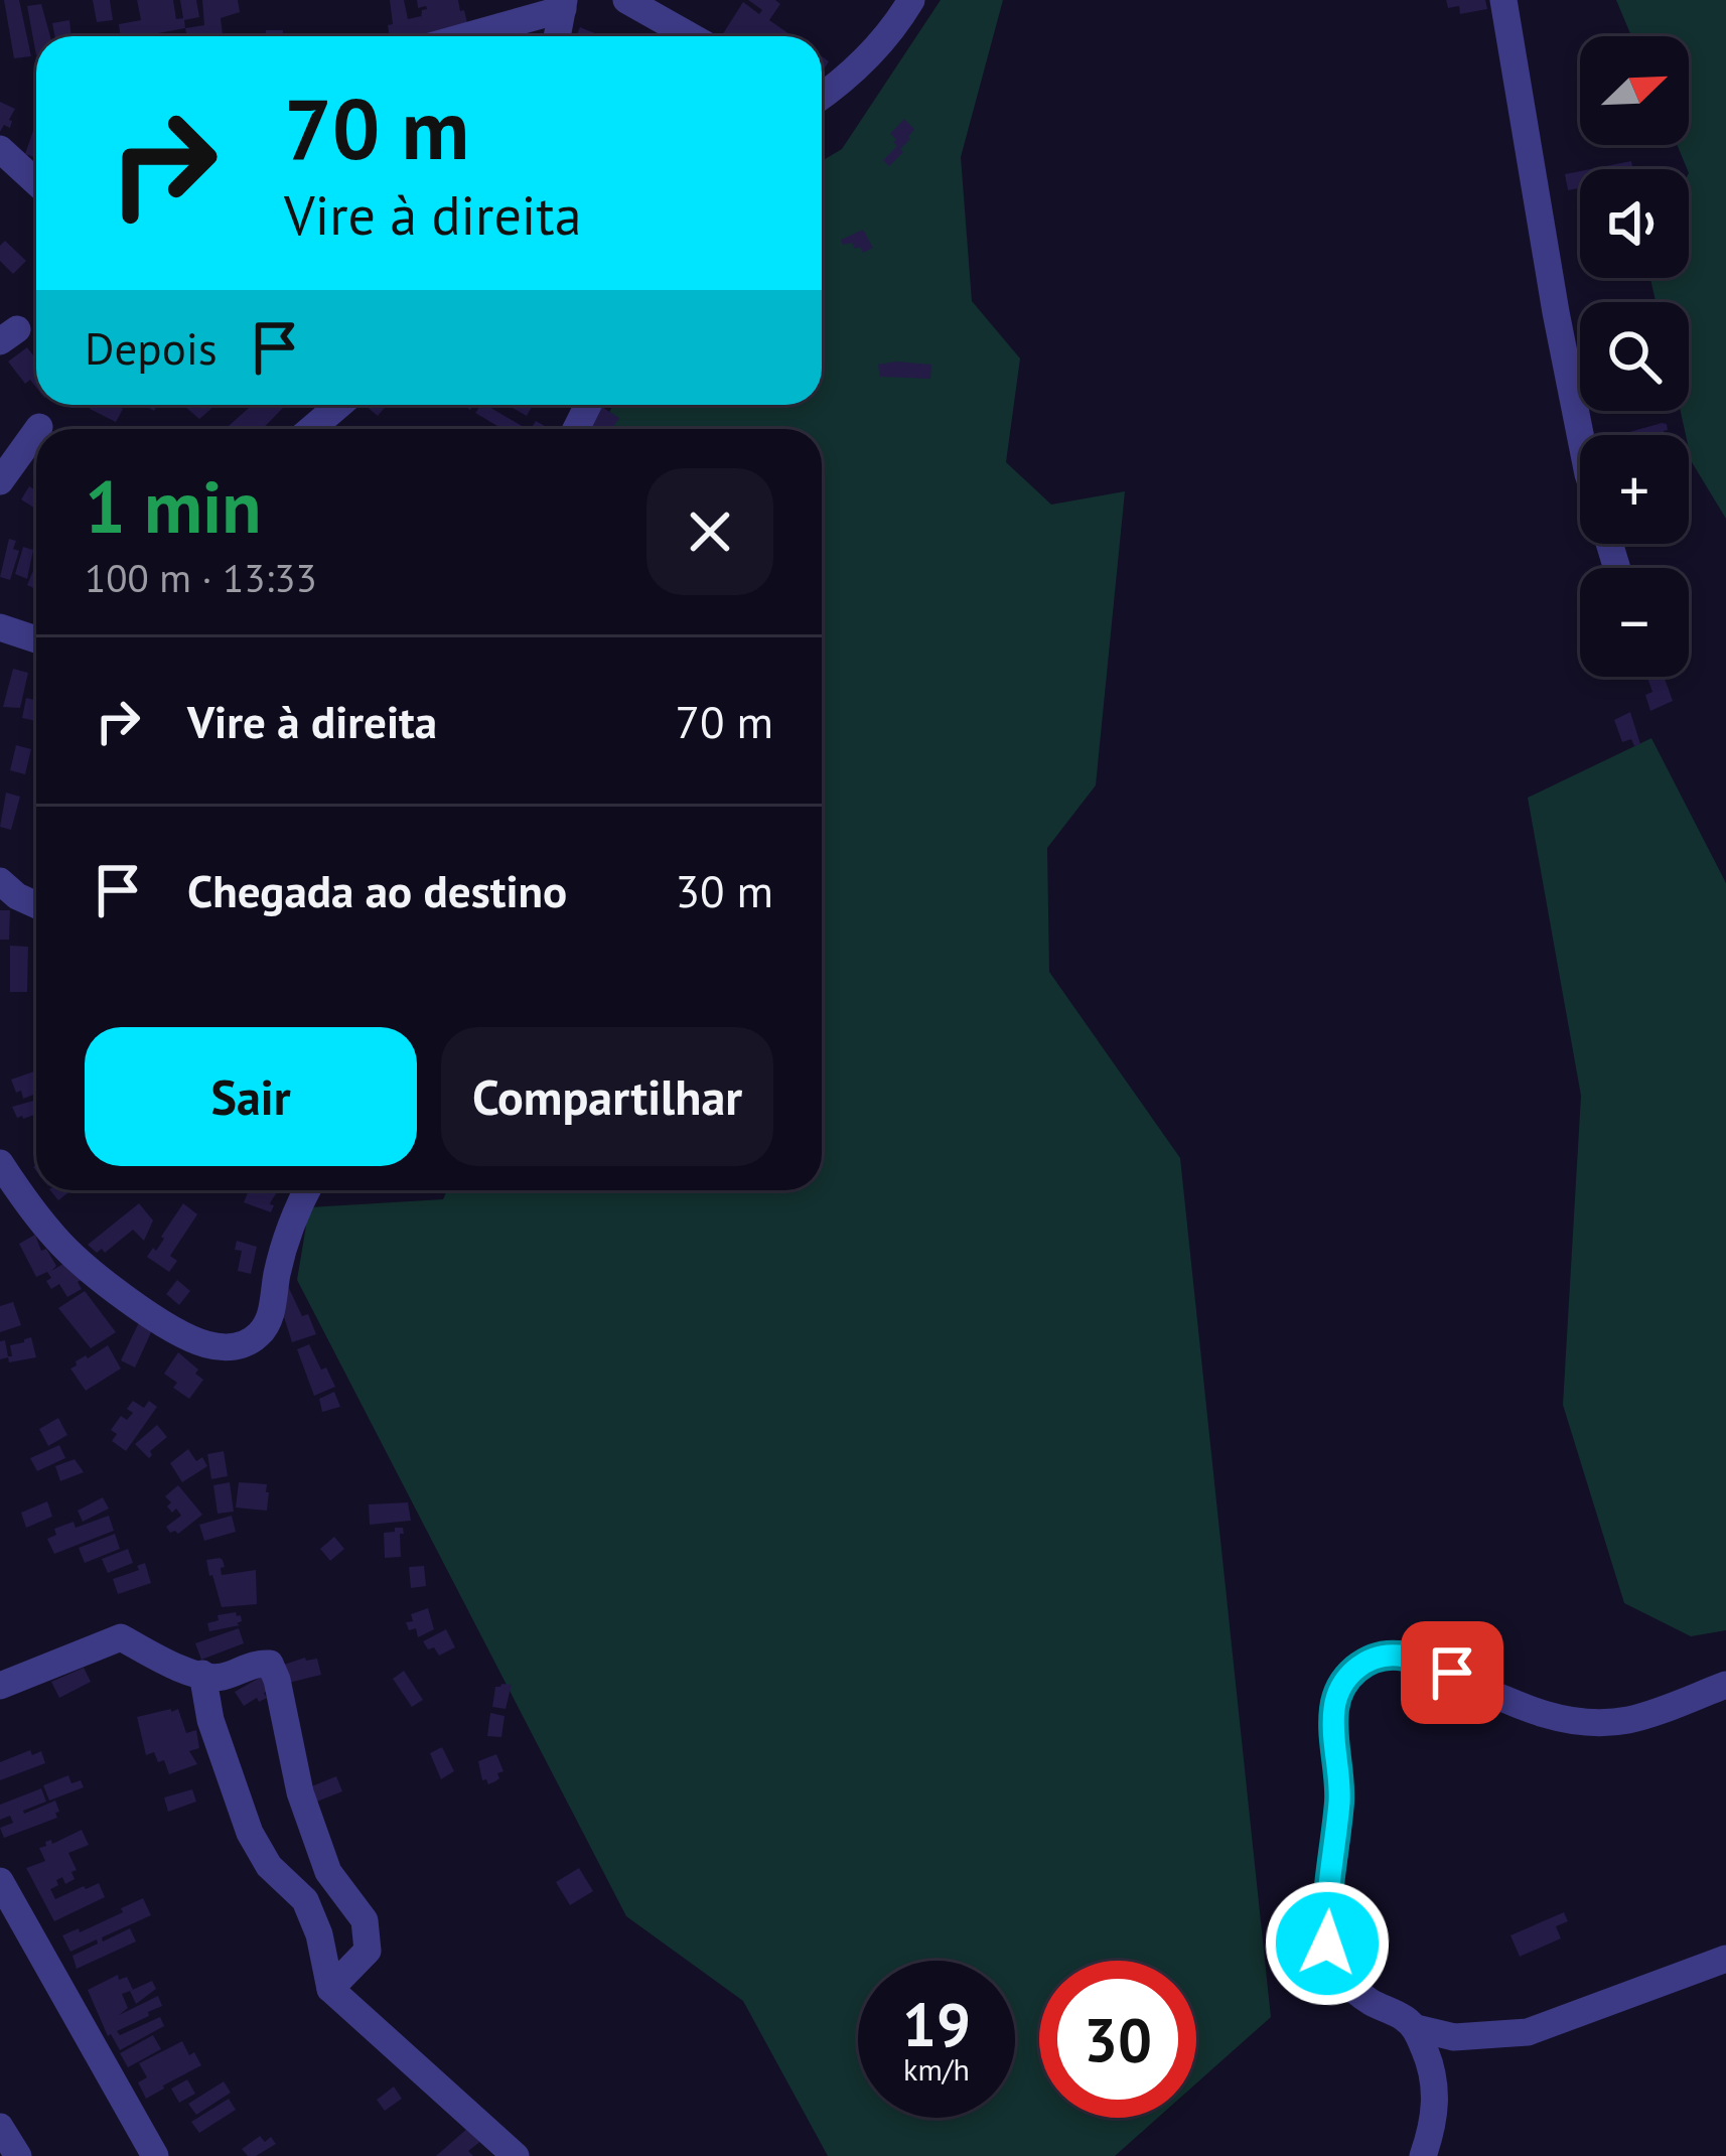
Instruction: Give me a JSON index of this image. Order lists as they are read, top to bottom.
{
  "north": "top right",
  "page": {
    "map_buttons": ["+", "−"],
    "turn": ["70 m", "Vire à direita"],
    "then": "Depois",
    "heading": ["1 min", "100 m · 13:33"],
    "list": [
      {
        "name": "Vire à direita",
        "value": "70 m"
      },
      {
        "name": "Chegada ao destino",
        "value": "30 m"
      }
    ],
    "buttons": ["Sair", "Compartilhar"],
    "speed": "19 km/h",
    "limit": "30"
  }
}
